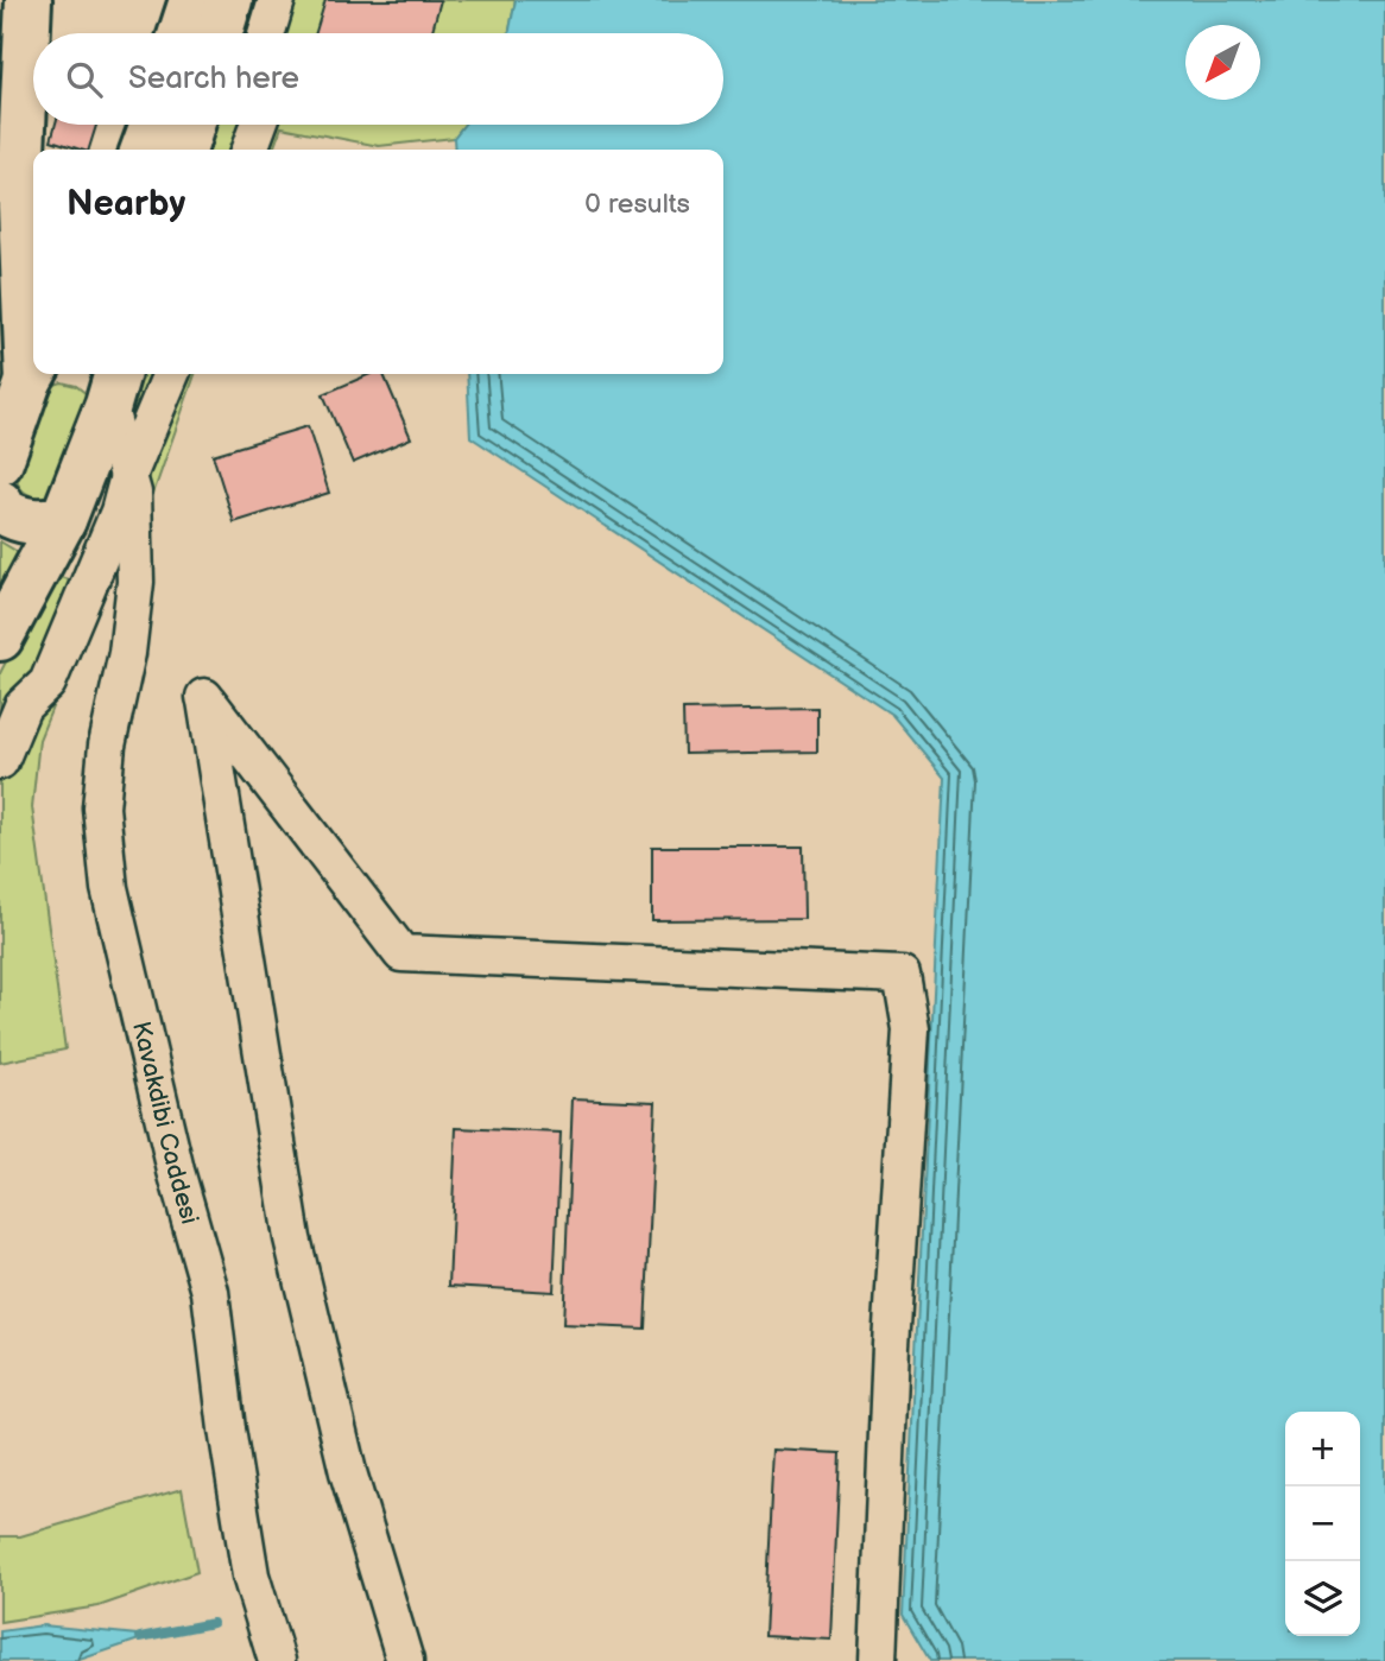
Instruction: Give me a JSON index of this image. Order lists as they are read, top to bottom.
{
  "streets": {
    "street": ["Kavakdibi Caddesi"]
  },
  "north": "bottom left",
  "page": {
    "search": "Search here",
    "heading": ["Nearby", "0 results"],
    "map_buttons": ["+", "−"]
  }
}
